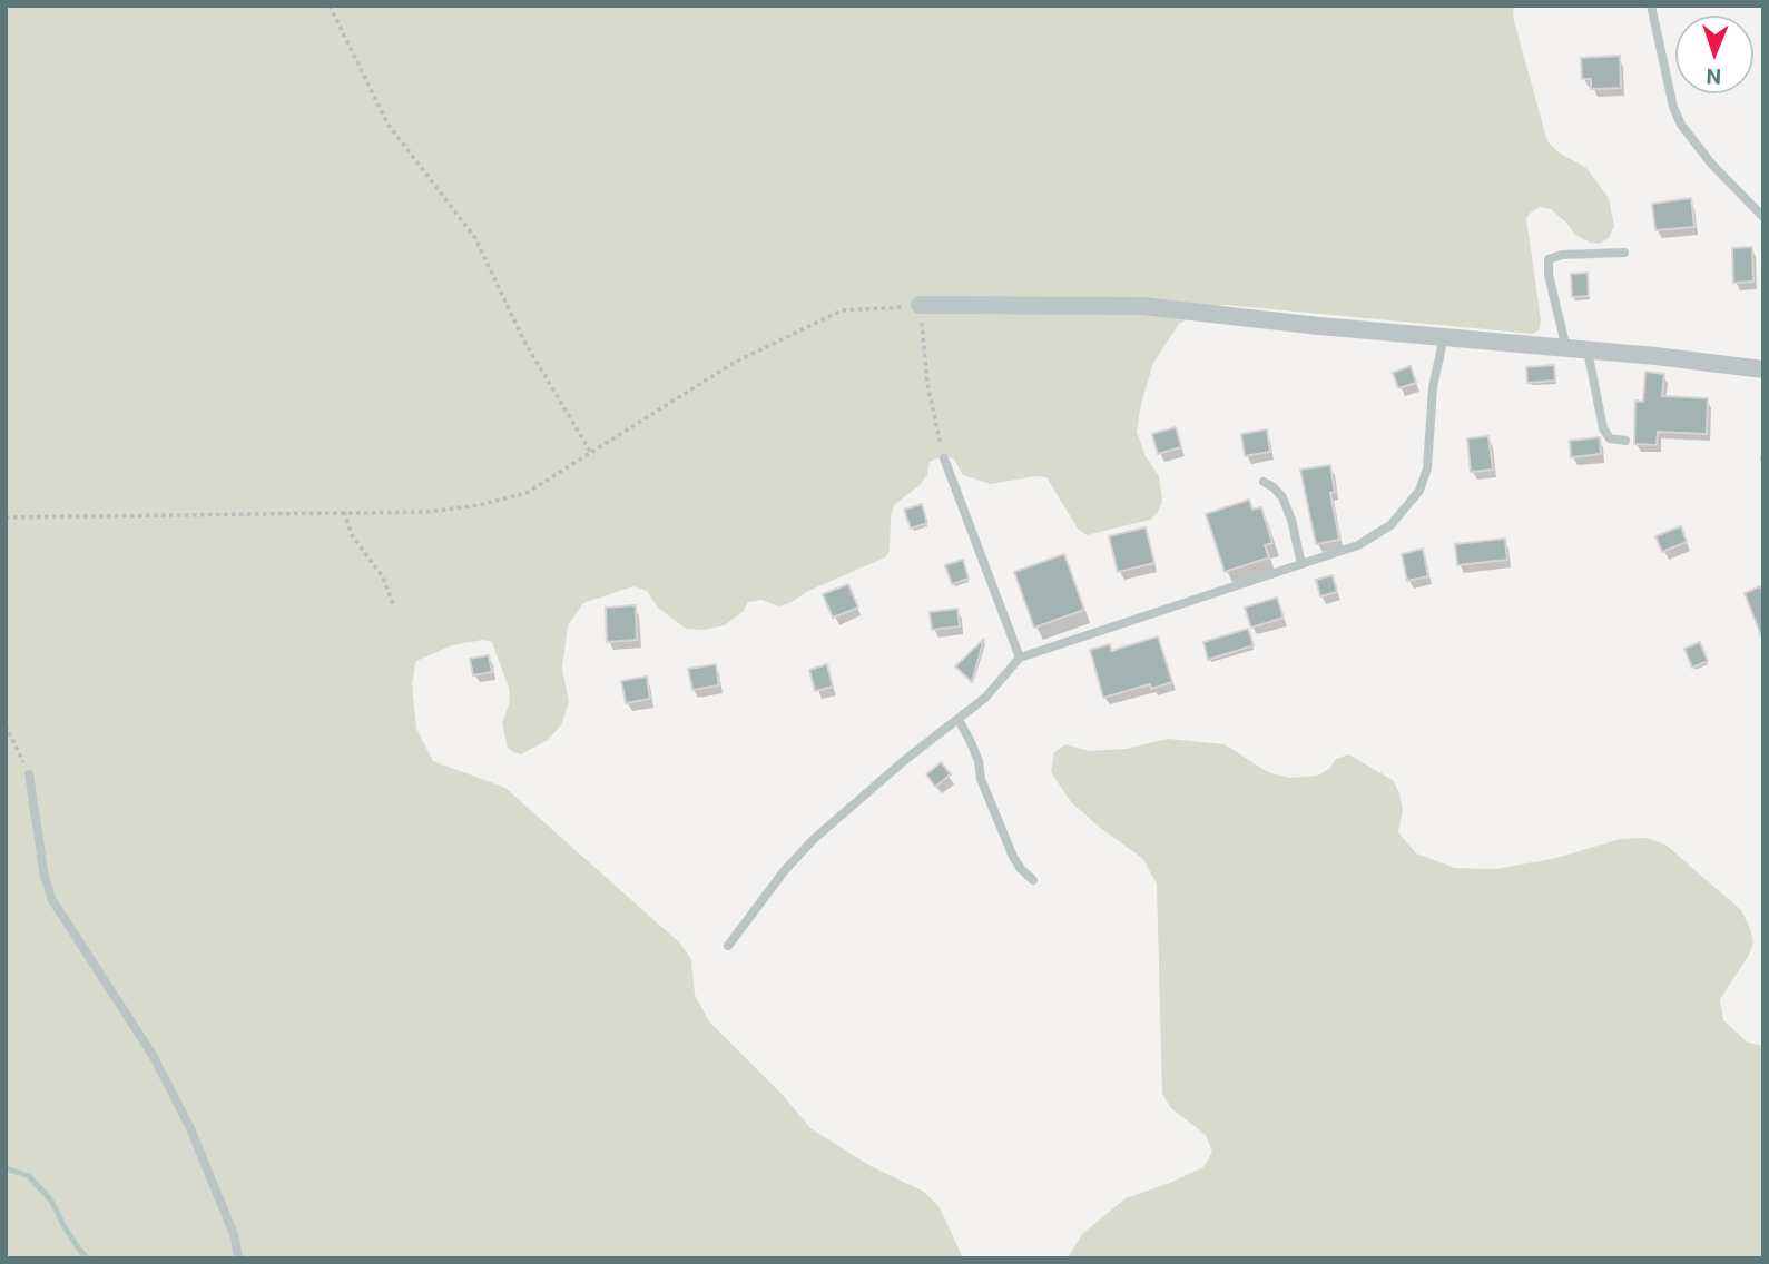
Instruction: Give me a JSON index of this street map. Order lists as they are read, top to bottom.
{
  "north": "bottom"
}
